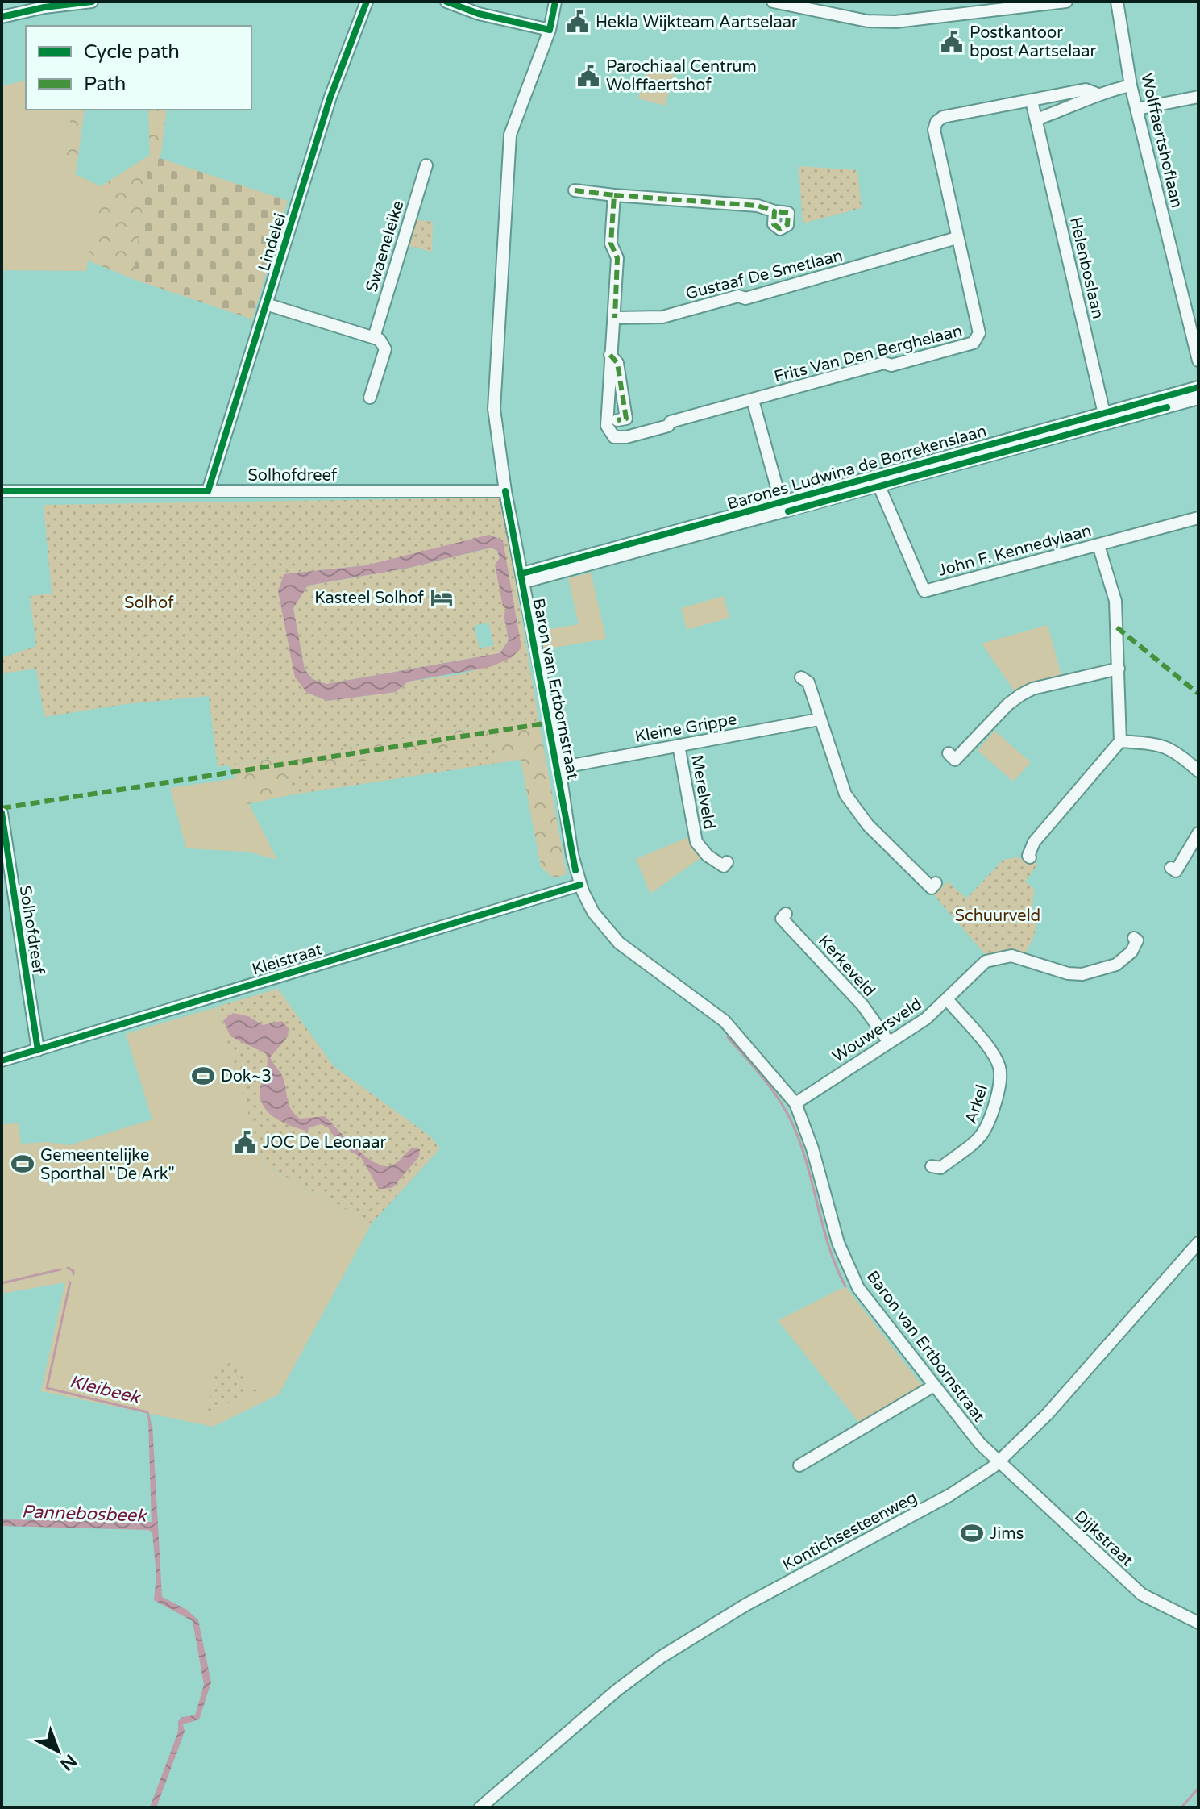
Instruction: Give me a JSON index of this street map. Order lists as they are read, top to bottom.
{
  "streets": {
    "street": [
      "Wolffaertshoflaan",
      "Lindelei",
      "Swaeneleike",
      "Helenboslaan",
      "Gustaaf De Smetlaan",
      "Frits Van Den Berghelaan",
      "Barones Ludwina de Borrekenslaan",
      "Solhofdreef",
      "John F. Kennedylaan",
      "Baron van Ertbornstraat",
      "Kleine Grippe",
      "Merelveld",
      "Kleistraat",
      "Kerkeveld",
      "Wouwersveld",
      "Arkel",
      "Kontichsesteenweg",
      "Dijkstraat"
    ]
  },
  "crossings": [
    ["Lindelei", "Solhofdreef"],
    ["Helenboslaan", "Frits Van Den Berghelaan"],
    ["Helenboslaan", "Barones Ludwina de Borrekenslaan"],
    ["Gustaaf De Smetlaan", "Frits Van Den Berghelaan"],
    ["Barones Ludwina de Borrekenslaan", "John F. Kennedylaan"],
    ["Barones Ludwina de Borrekenslaan", "Baron van Ertbornstraat"],
    ["Solhofdreef", "Baron van Ertbornstraat"],
    ["Solhofdreef", "Kleistraat"],
    ["Baron van Ertbornstraat", "Kleine Grippe"],
    ["Baron van Ertbornstraat", "Kleistraat"],
    ["Baron van Ertbornstraat", "Wouwersveld"],
    ["Baron van Ertbornstraat", "Kontichsesteenweg"],
    ["Baron van Ertbornstraat", "Dijkstraat"],
    ["Kleine Grippe", "Merelveld"],
    ["Kerkeveld", "Wouwersveld"],
    ["Wouwersveld", "Arkel"],
    ["Kontichsesteenweg", "Dijkstraat"]
  ],
  "water": ["Kleibeek", "Pannebosbeek"],
  "parks": ["Solhof", "Schuurveld"],
  "places": {
    "public building": [
      "Hekla Wijkteam Aartselaar",
      "Postkantoor bpost Aartselaar",
      "Parochiaal Centrum Wolffaertshof",
      "JOC De Leonaar"
    ],
    "hotel": ["Kasteel Solhof"],
    "sports": ["Dok~3", "Gemeentelijke Sporthal \"De Ark\"", "Jims"]
  },
  "legend": ["Cycle path", "Path"],
  "north": "bottom right"
}
